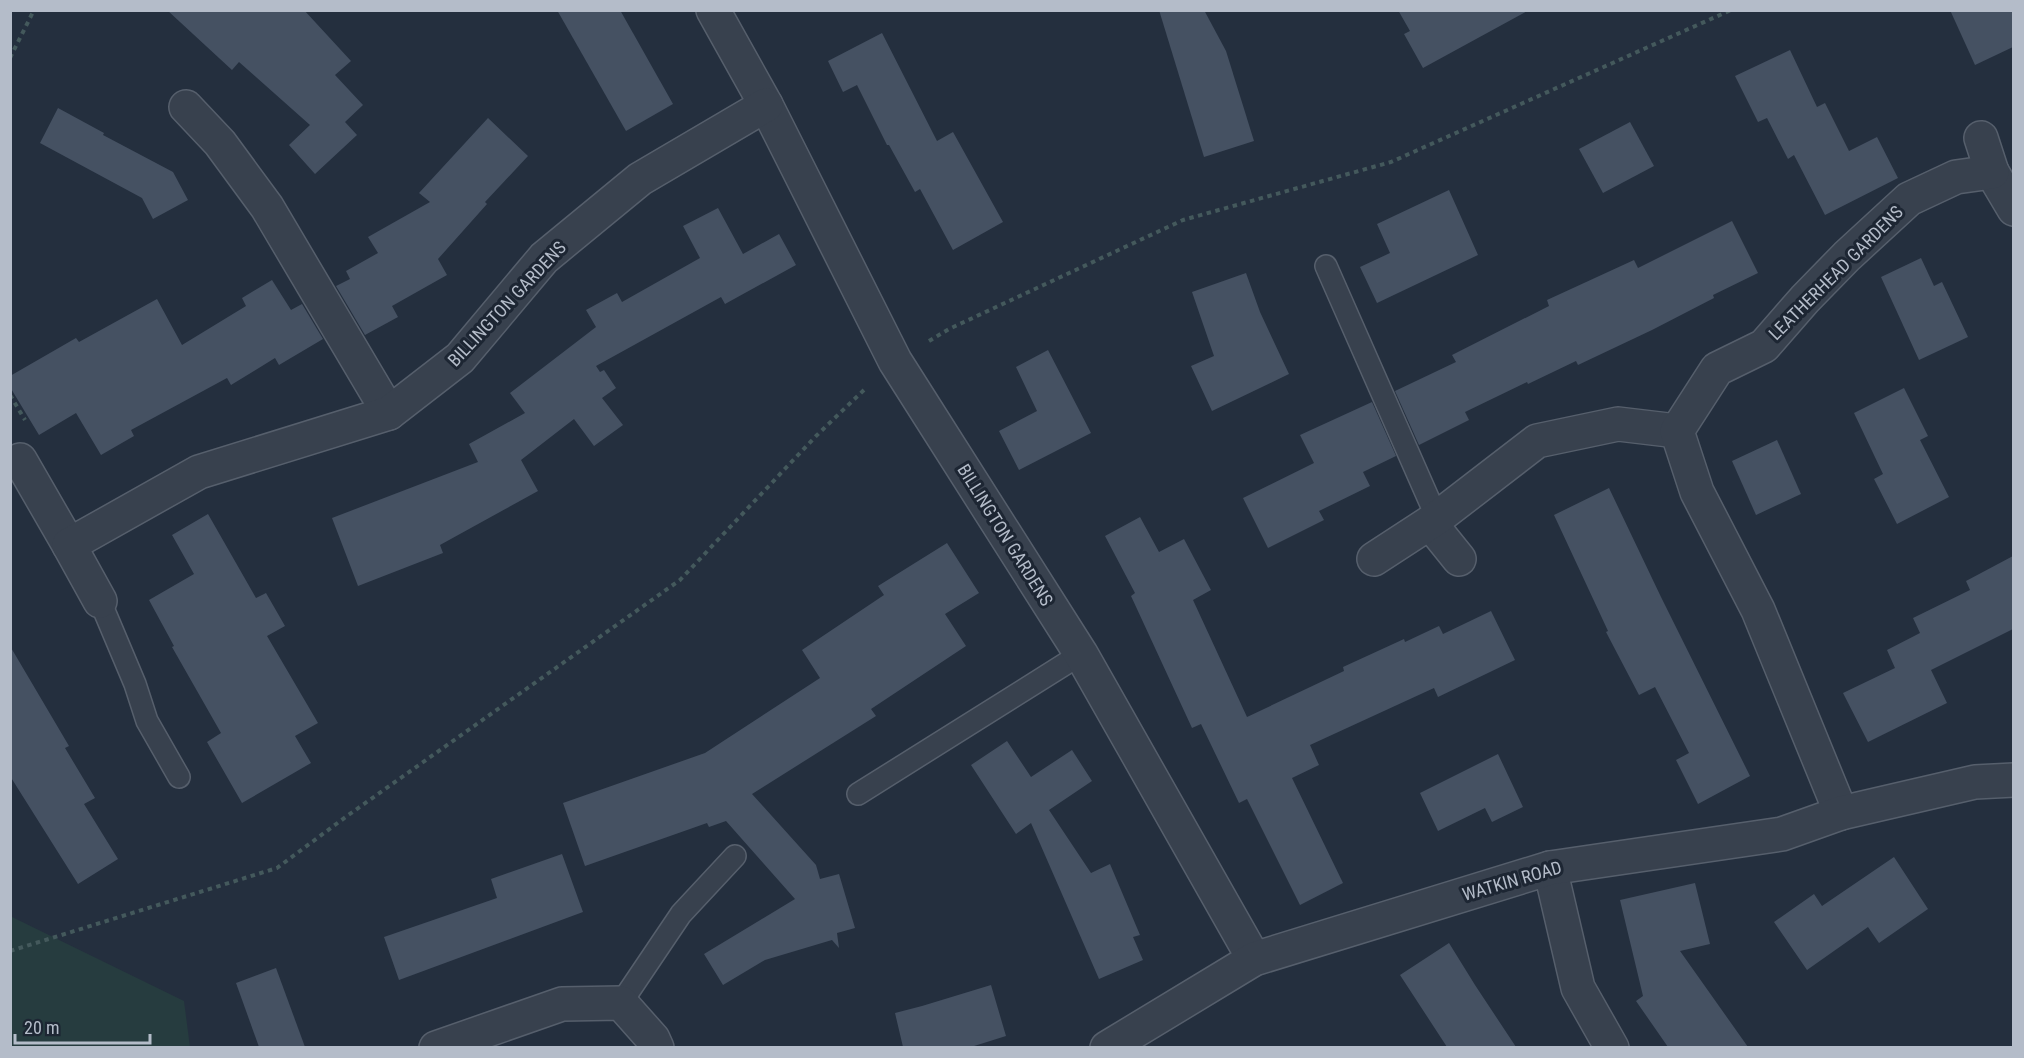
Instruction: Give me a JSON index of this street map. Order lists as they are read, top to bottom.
{
  "streets": {
    "street": ["LEATHERHEAD GARDENS", "BILLINGTON GARDENS", "WATKIN ROAD"]
  },
  "crossings": [
    ["BILLINGTON GARDENS", "WATKIN ROAD"]
  ],
  "scale_bar": "20 m"
}
